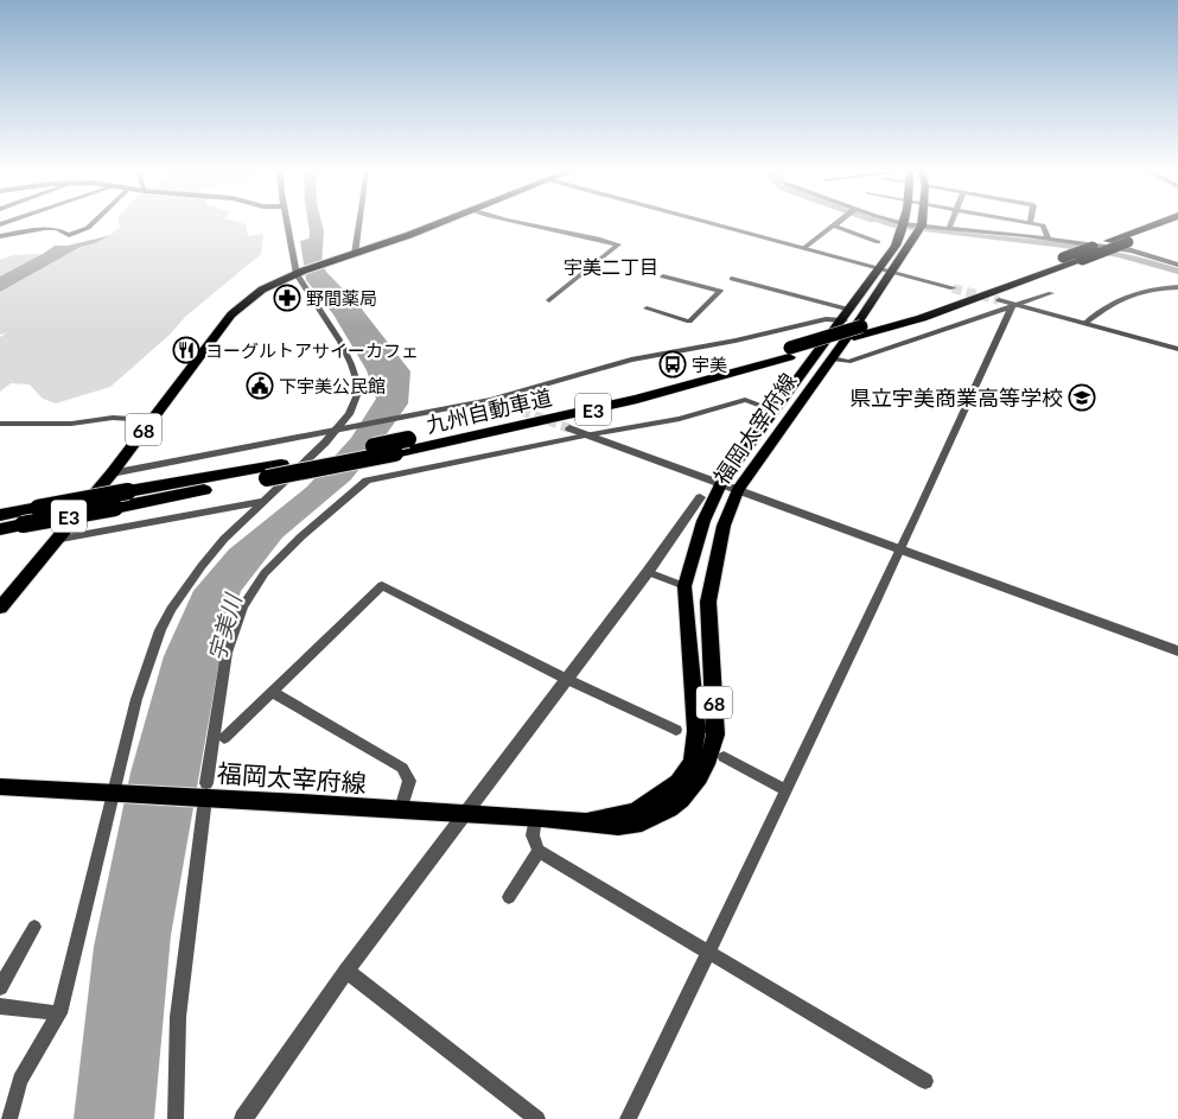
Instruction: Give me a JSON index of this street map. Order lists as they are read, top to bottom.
{
  "streets": {
    "highway": ["E3", "九州自動車道"],
    "main road": ["福岡太宰府線", "68"]
  },
  "districts": ["宇美二丁目"],
  "water": ["宇美川"],
  "places": {
    "pharmacy": ["野間薬局"],
    "restaurant": ["ヨーグルトアサイーカフェ"],
    "bus stop": ["宇美"],
    "public building": ["下宇美公民館"],
    "school or university": ["県立宇美商業高等学校"]
  }
}
